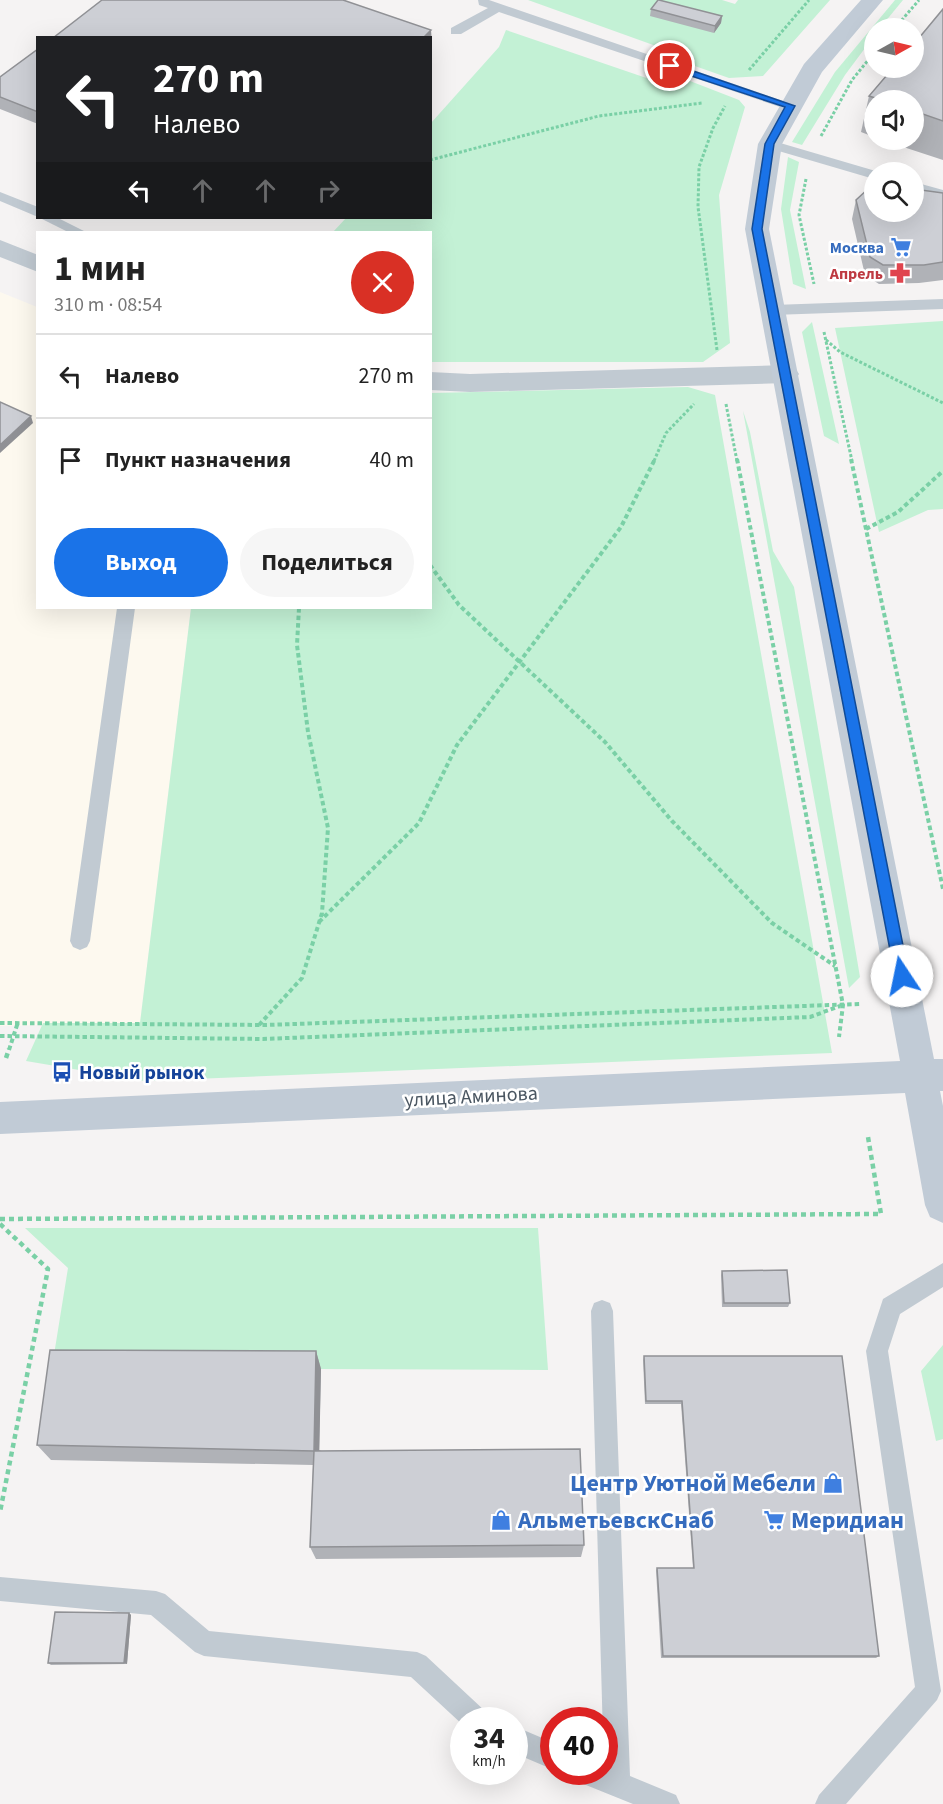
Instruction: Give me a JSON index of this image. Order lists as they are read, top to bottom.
{
  "streets": {
    "street": ["улица Аминова"]
  },
  "places": {
    "supermarket": ["Москва", "Меридиан"],
    "pharmacy": ["Апрель"],
    "bus stop": ["Новый рынок"],
    "shop": ["Центр Уютной Мебели", "АльметьевскСнаб"]
  },
  "north": "right",
  "page": {
    "turn": ["270 m", "Налево"],
    "heading": ["1 мин", "310 m · 08:54"],
    "list": [
      {
        "name": "Налево",
        "value": "270 m"
      },
      {
        "name": "Пункт назначения",
        "value": "40 m"
      }
    ],
    "buttons": ["Выход", "Поделиться"],
    "speed": "34 km/h",
    "limit": "40"
  }
}
